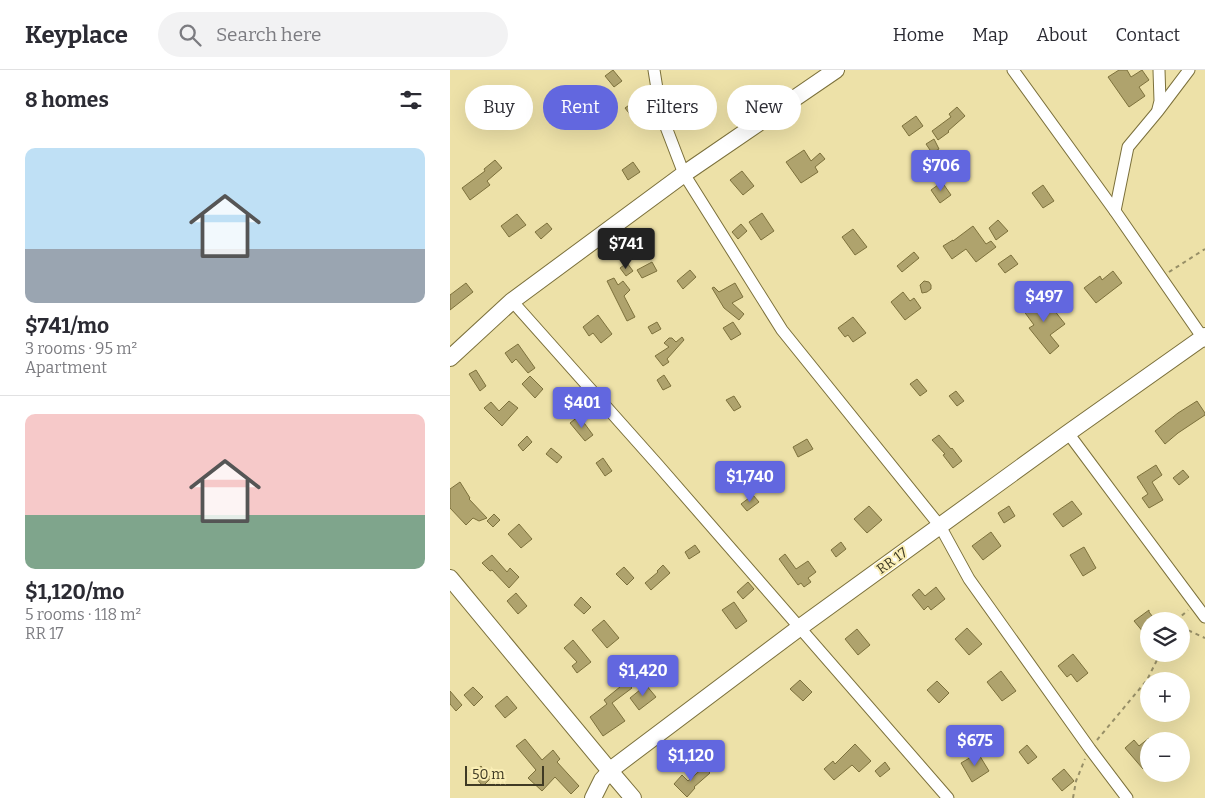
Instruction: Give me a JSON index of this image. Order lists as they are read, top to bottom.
{
  "streets": {
    "street": ["RR 17"]
  },
  "scale_bar": "50 m",
  "page": {
    "header": "Keyplace",
    "search": "Search here",
    "nav": [
      "Home",
      "Map",
      "About",
      "Contact"
    ],
    "heading": "8 homes",
    "chip": [
      "Buy",
      "Rent",
      "Filters",
      "New"
    ],
    "list": [
      {
        "name": "$741/mo",
        "note": "3 rooms · 95 m² · Apartment"
      },
      {
        "name": "$1,120/mo",
        "note": "5 rooms · 118 m² · RR 17"
      }
    ],
    "price": [
      "$706",
      "$741",
      "$497",
      "$401",
      "$1,740",
      "$1,420",
      "$675",
      "$1,120"
    ],
    "map_buttons": ["+", "−"],
    "scale": "50 m"
  }
}
